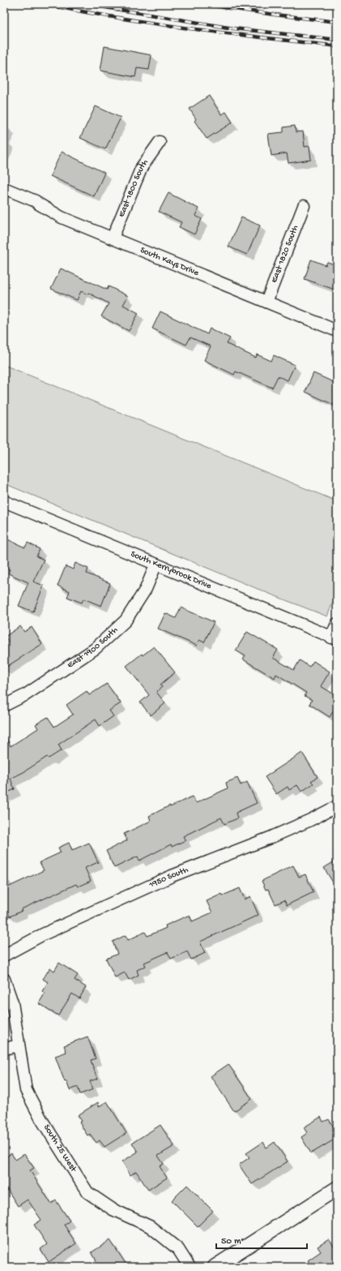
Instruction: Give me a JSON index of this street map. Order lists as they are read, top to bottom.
{
  "streets": {
    "street": [
      "East 1800 South",
      "East 1820 South",
      "South Kays Drive",
      "South Kerrybrook Drive",
      "East 1900 South",
      "1950 South",
      "South 25 West"
    ]
  },
  "crossings": [
    ["East 1800 South", "South Kays Drive"],
    ["East 1820 South", "South Kays Drive"],
    ["South Kerrybrook Drive", "East 1900 South"]
  ],
  "scale_bar": "50 m"
}
